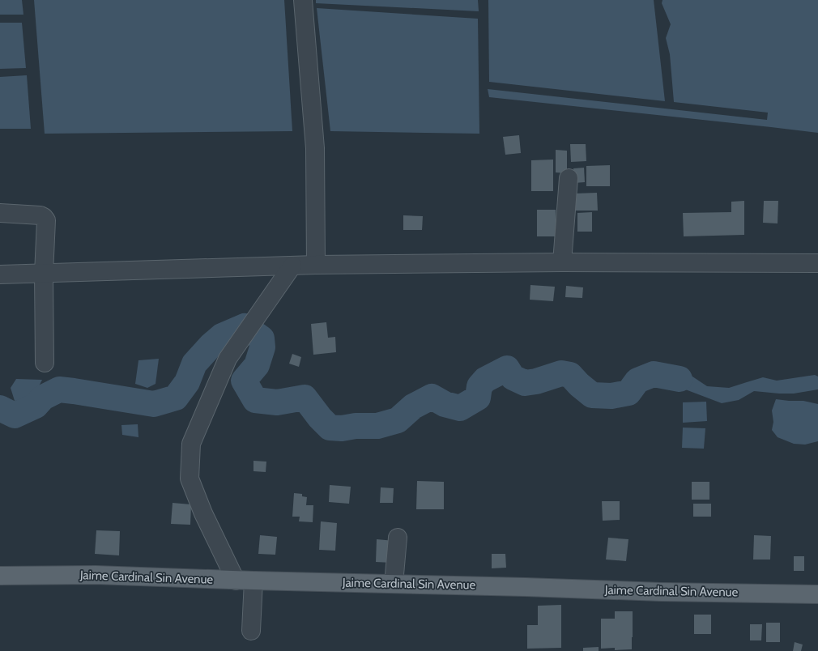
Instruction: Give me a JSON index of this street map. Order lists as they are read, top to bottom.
{
  "streets": {
    "main road": ["Jaime Cardinal Sin Avenue"]
  }
}
